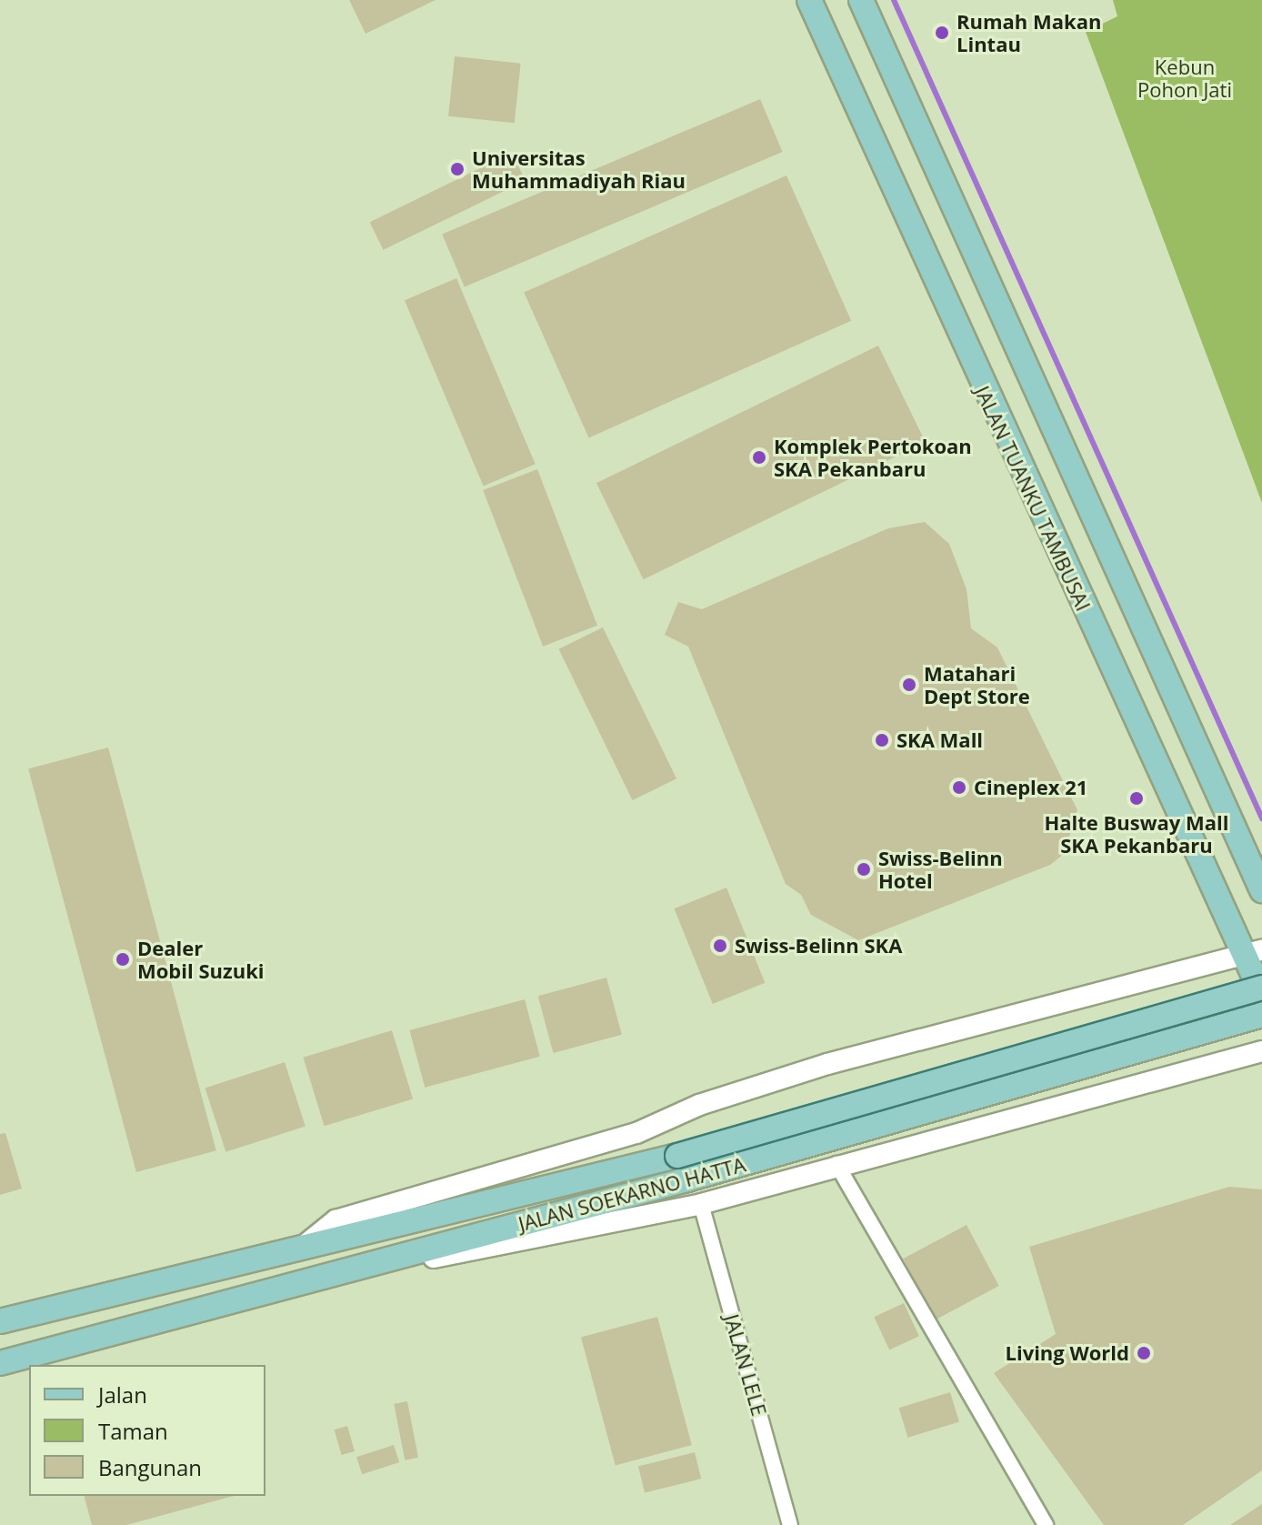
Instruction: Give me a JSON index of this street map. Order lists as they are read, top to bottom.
{
  "streets": {
    "main road": ["JALAN TUANKU TAMBUSAI", "JALAN SOEKARNO HATTA"],
    "street": ["JALAN LELE"]
  },
  "crossings": [
    ["JALAN TUANKU TAMBUSAI", "JALAN SOEKARNO HATTA"]
  ],
  "parks": ["Kebun Pohon Jati"],
  "places": [
    "Rumah Makan Lintau",
    "Universitas Muhammadiyah Riau",
    "Komplek Pertokoan SKA Pekanbaru",
    "Matahari Dept Store",
    "SKA Mall",
    "Cineplex 21",
    "Halte Busway Mall SKA Pekanbaru",
    "Swiss-Belinn Hotel",
    "Swiss-Belinn SKA",
    "Dealer Mobil Suzuki",
    "Living World"
  ],
  "legend": ["Jalan", "Taman", "Bangunan"]
}
